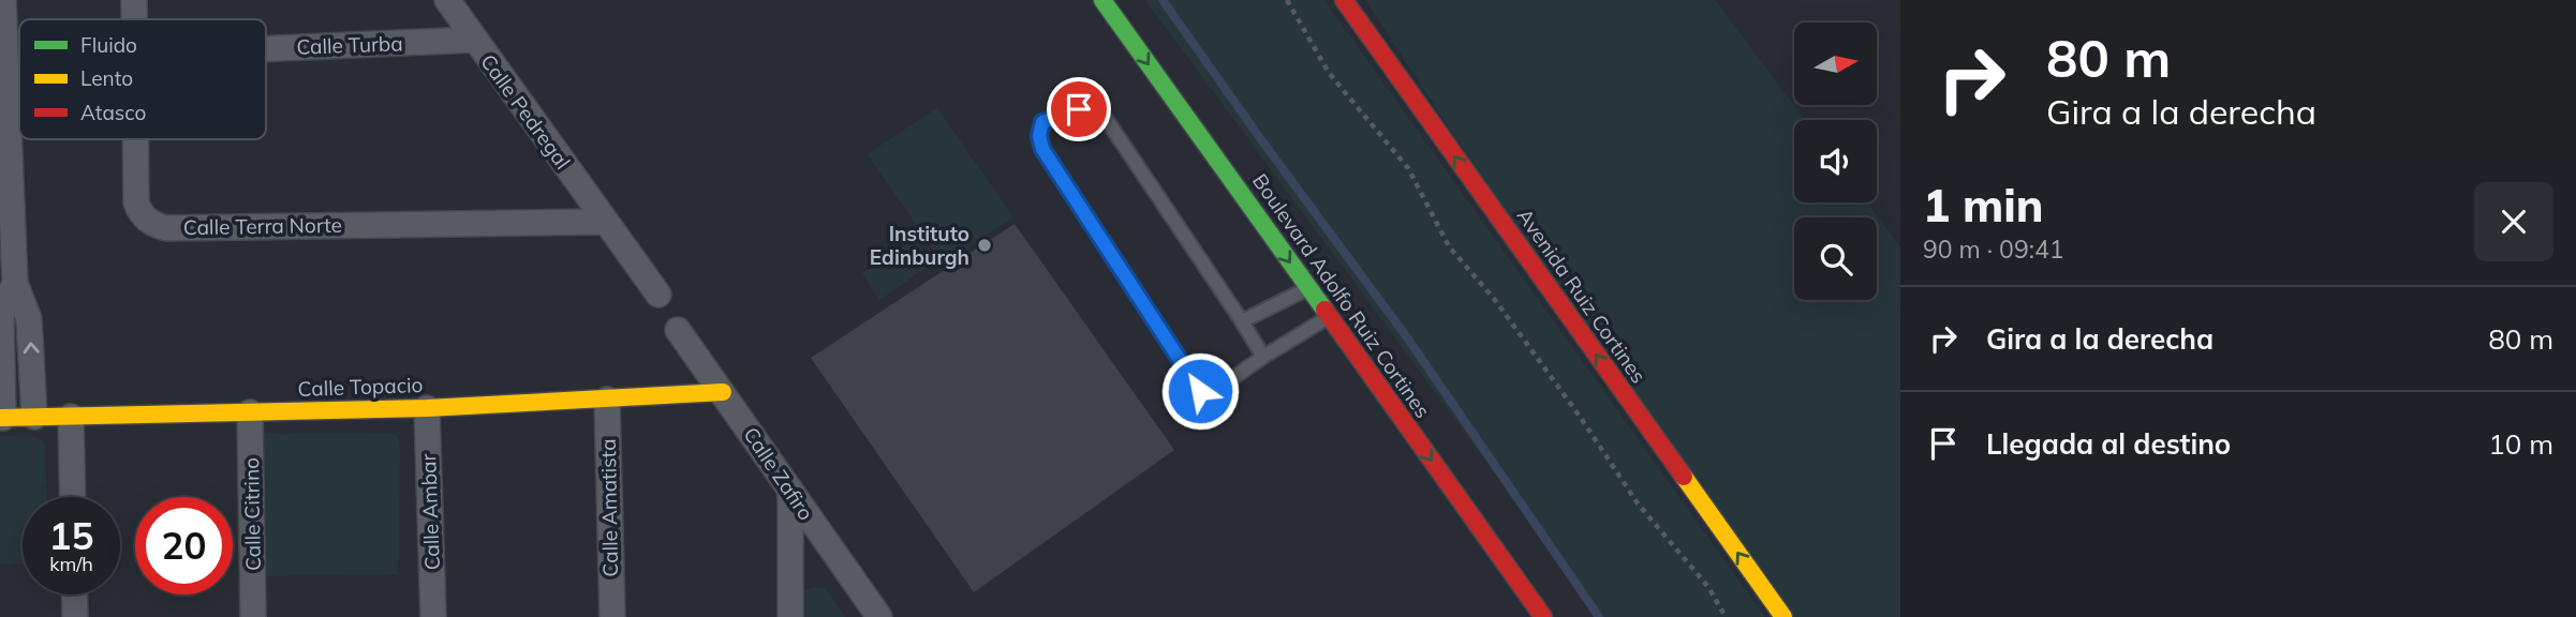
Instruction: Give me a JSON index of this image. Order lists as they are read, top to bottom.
{
  "streets": {
    "main road": ["Boulevard Adolfo Ruiz Cortines", "Avenida Ruiz Cortines", "Calle Topacio"],
    "street": [
      "Calle Turba",
      "Calle Pedregal",
      "Calle Terra Norte",
      "Calle Zafiro",
      "Calle Amatista",
      "Calle Ambar",
      "Calle Citrino"
    ]
  },
  "crossings": [
    ["Calle Turba", "Calle Pedregal"],
    ["Calle Pedregal", "Calle Terra Norte"],
    ["Calle Topacio", "Calle Zafiro"],
    ["Calle Topacio", "Calle Amatista"],
    ["Calle Topacio", "Calle Ambar"],
    ["Calle Topacio", "Calle Citrino"]
  ],
  "one_way": ["Boulevard Adolfo Ruiz Cortines", "Avenida Ruiz Cortines"],
  "places": ["Instituto Edinburgh"],
  "legend": ["Fluido", "Lento", "Atasco"],
  "north": "right",
  "page": {
    "turn": ["80 m", "Gira a la derecha"],
    "heading": ["1 min", "90 m · 09:41"],
    "list": [
      {
        "name": "Gira a la derecha",
        "value": "80 m"
      },
      {
        "name": "Llegada al destino",
        "value": "10 m"
      }
    ],
    "speed": "15 km/h",
    "limit": "20"
  }
}
